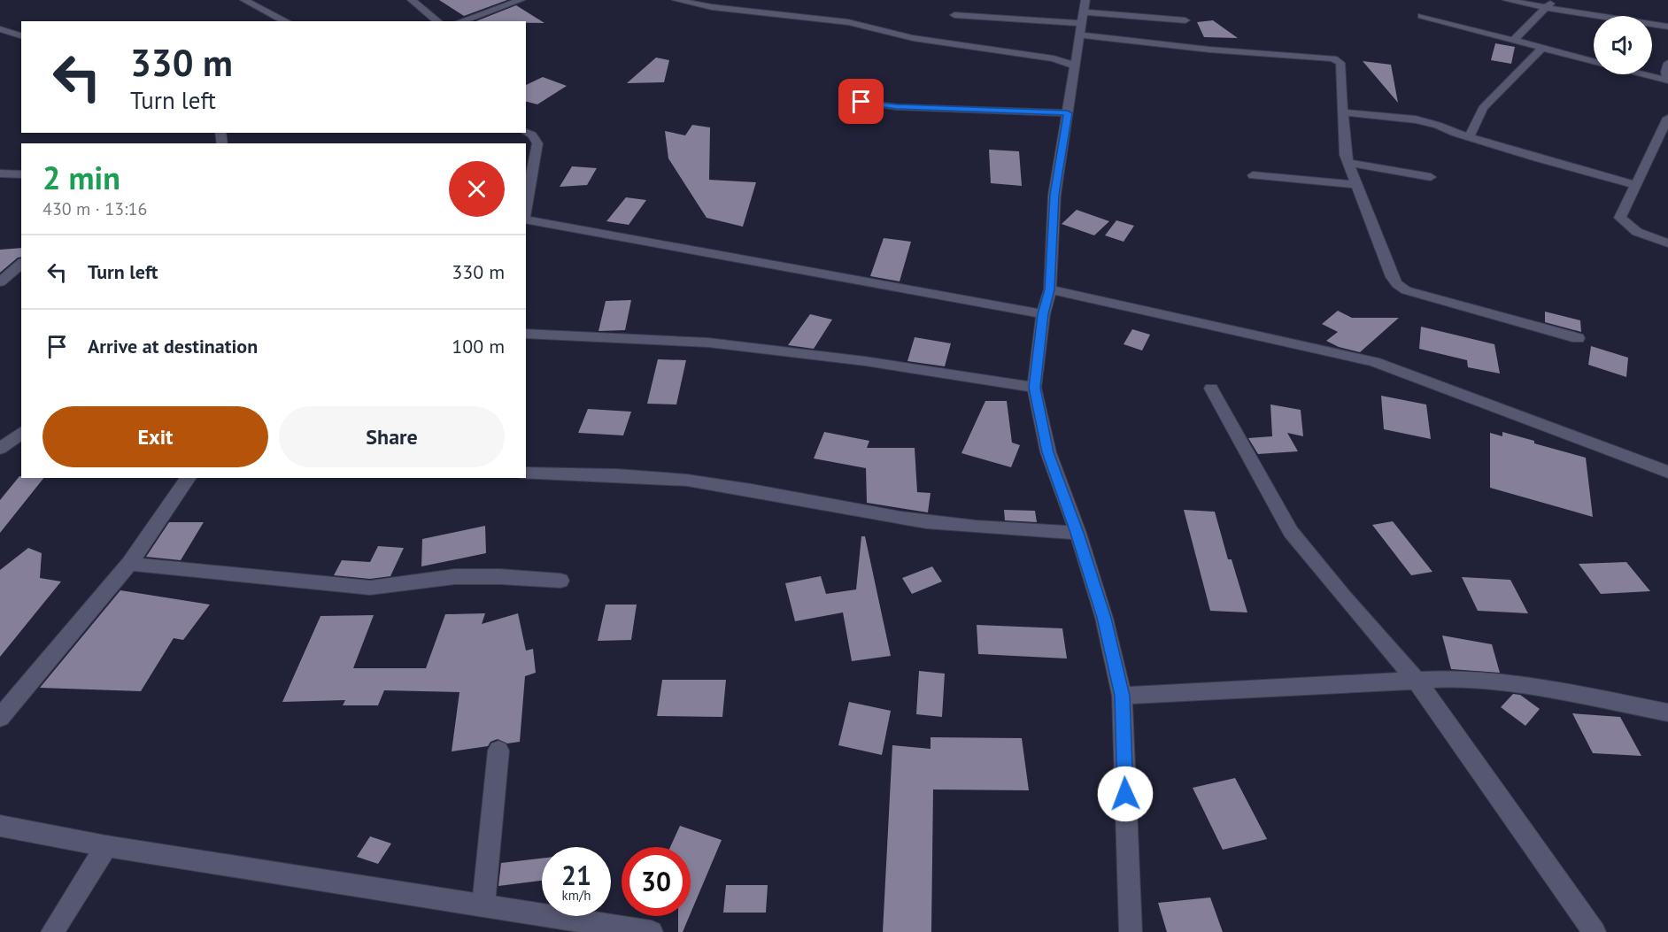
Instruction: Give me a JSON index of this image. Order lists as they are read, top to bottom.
{
  "page": {
    "turn": ["330 m", "Turn left"],
    "heading": ["2 min", "430 m · 13:16"],
    "list": [
      {
        "name": "Turn left",
        "value": "330 m"
      },
      {
        "name": "Arrive at destination",
        "value": "100 m"
      }
    ],
    "buttons": ["Exit", "Share"],
    "speed": "21 km/h",
    "limit": "30"
  }
}
